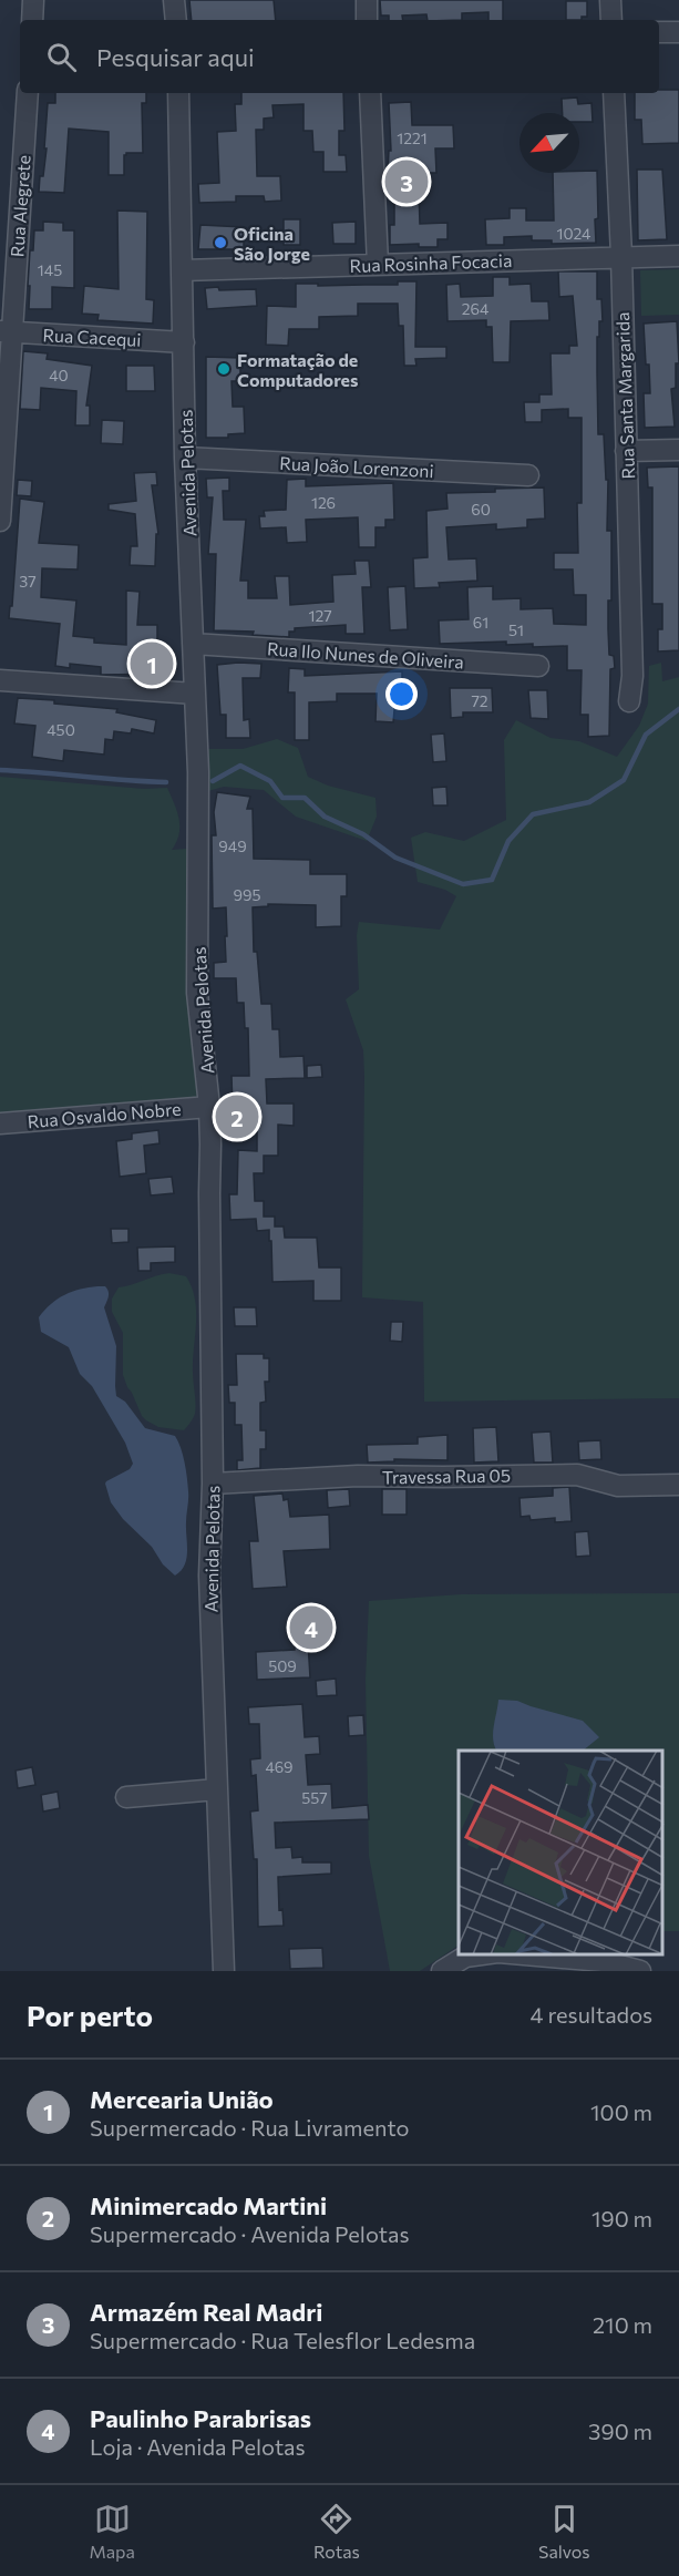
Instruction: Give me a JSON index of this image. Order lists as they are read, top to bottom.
{
  "streets": {
    "street": [
      "Rua Alegrete",
      "Rua Rosinha Focacia",
      "Rua Cacequi",
      "Rua Santa Margarida",
      "Rua João Lorenzoni",
      "Avenida Pelotas",
      "Rua Ilo Nunes de Oliveira",
      "Rua Osvaldo Nobre",
      "Travessa Rua 05"
    ]
  },
  "crossings": [
    ["Rua Alegrete", "Rua Cacequi"],
    ["Rua Rosinha Focacia", "Rua Santa Margarida"],
    ["Rua Rosinha Focacia", "Avenida Pelotas"],
    ["Rua Cacequi", "Avenida Pelotas"],
    ["Rua João Lorenzoni", "Avenida Pelotas"],
    ["Avenida Pelotas", "Rua Ilo Nunes de Oliveira"],
    ["Avenida Pelotas", "Rua Osvaldo Nobre"],
    ["Avenida Pelotas", "Travessa Rua 05"]
  ],
  "places": ["Oficina São Jorge", "Formatação de Computadores"],
  "house_numbers": [
    "1221",
    "1024",
    "145",
    "264",
    "40",
    "126",
    "60",
    "37",
    "127",
    "61",
    "51",
    "72",
    "450",
    "949",
    "995",
    "509",
    "469",
    "557"
  ],
  "north": "bottom left",
  "page": {
    "search": "Pesquisar aqui",
    "pins": [
      "3",
      "1",
      "2",
      "4"
    ],
    "heading": ["Por perto", "4 resultados"],
    "list": [
      {
        "mark": "1",
        "name": "Mercearia União",
        "note": "Supermercado · Rua Livramento",
        "value": "100 m"
      },
      {
        "mark": "2",
        "name": "Minimercado Martini",
        "note": "Supermercado · Avenida Pelotas",
        "value": "190 m"
      },
      {
        "mark": "3",
        "name": "Armazém Real Madri",
        "note": "Supermercado · Rua Telesflor Ledesma",
        "value": "210 m"
      },
      {
        "mark": "4",
        "name": "Paulinho Parabrisas",
        "note": "Loja · Avenida Pelotas",
        "value": "390 m"
      }
    ],
    "nav": ["Mapa", "Rotas", "Salvos"]
  }
}
